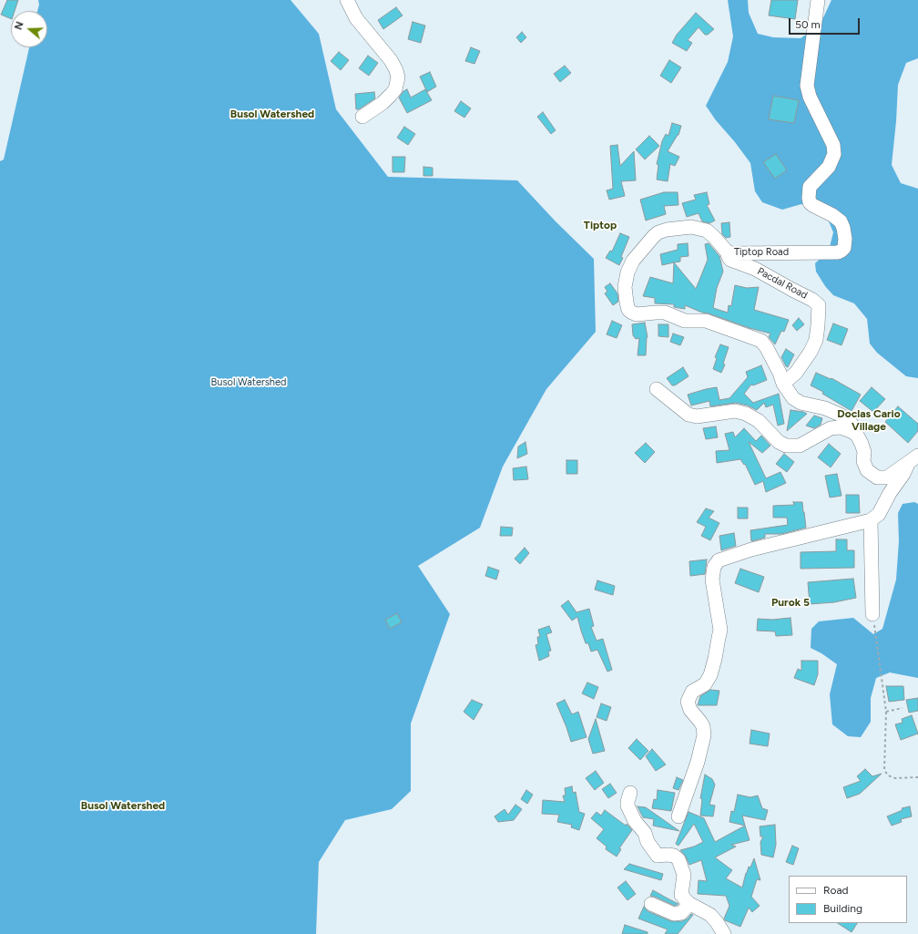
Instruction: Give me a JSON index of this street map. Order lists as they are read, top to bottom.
{
  "streets": {
    "street": ["Tiptop Road", "Pacdal Road"]
  },
  "crossings": [
    ["Tiptop Road", "Pacdal Road"]
  ],
  "districts": [
    "Busol Watershed",
    "Tiptop",
    "Doclas Cario Village",
    "Purok 5",
    "Busol Watershed"
  ],
  "parks": ["Busol Watershed"],
  "legend": ["Road", "Building"],
  "scale_bar": "50 m",
  "north": "left"
}
